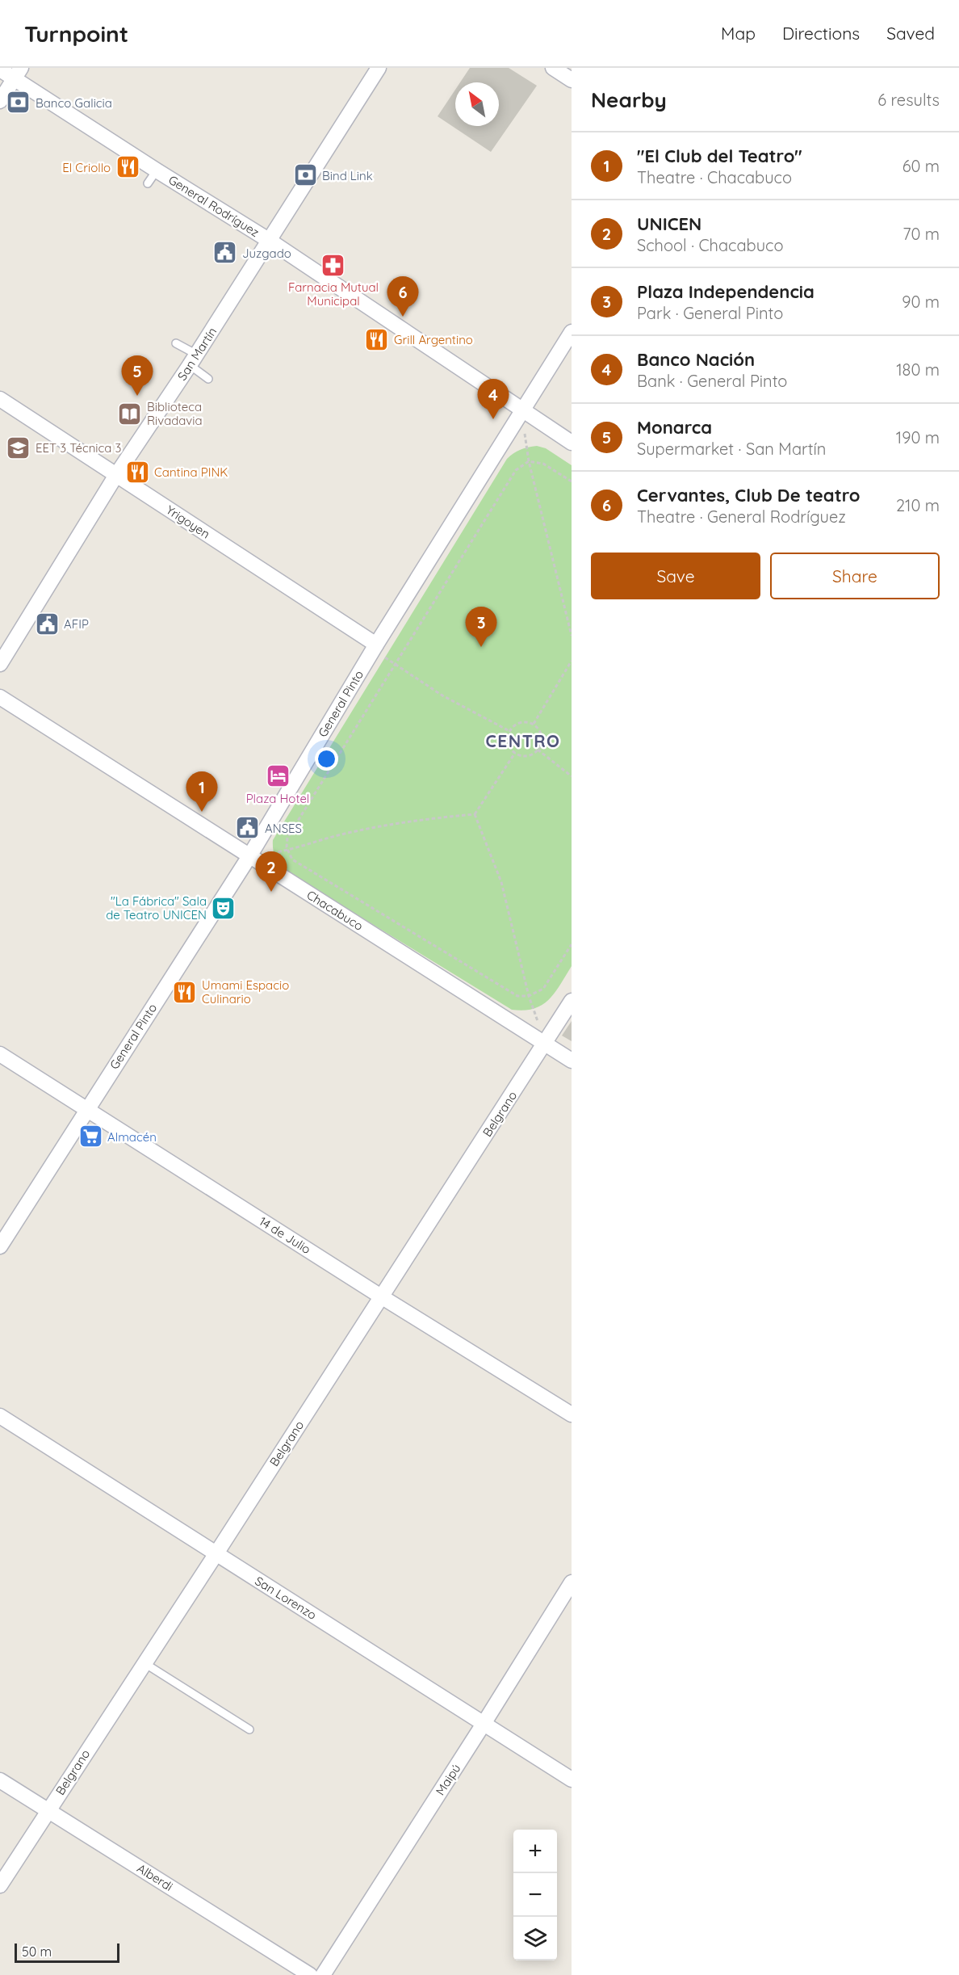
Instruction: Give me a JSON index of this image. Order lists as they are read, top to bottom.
{
  "streets": {
    "street": [
      "General Rodríguez",
      "San Martín",
      "Yrigoyen",
      "General Pinto",
      "Chacabuco",
      "Belgrano",
      "14 de Julio",
      "San Lorenzo",
      "Maipú",
      "Alberdi"
    ]
  },
  "crossings": [
    ["General Rodríguez", "San Martín"],
    ["General Rodríguez", "General Pinto"],
    ["San Martín", "Yrigoyen"],
    ["Yrigoyen", "General Pinto"],
    ["General Pinto", "Chacabuco"],
    ["General Pinto", "14 de Julio"],
    ["Chacabuco", "Belgrano"],
    ["Belgrano", "14 de Julio"],
    ["Belgrano", "San Lorenzo"],
    ["Belgrano", "Alberdi"],
    ["San Lorenzo", "Maipú"]
  ],
  "districts": ["CENTRO"],
  "places": {
    "bank": ["Banco Galicia", "Bind Link"],
    "restaurant": [
      "El Criollo",
      "Grill Argentino",
      "Cantina PINK",
      "Umami Espacio Culinario"
    ],
    "public building": ["Juzgado", "AFIP", "ANSES"],
    "pharmacy": ["Farnacia Mutual Municipal"],
    "library": ["Biblioteca Rivadavia"],
    "school or university": ["EET 3 Técnica 3"],
    "hotel": ["Plaza Hotel"],
    "theatre": ["\"La Fábrica\" Sala de Teatro UNICEN"],
    "supermarket": ["Almacén"]
  },
  "scale_bar": "50 m",
  "north": "top left",
  "page": {
    "header": "Turnpoint",
    "nav": ["Map", "Directions", "Saved"],
    "heading": ["Nearby", "6 results"],
    "list": [
      {
        "mark": "1",
        "name": "\"El Club del Teatro\"",
        "note": "Theatre · Chacabuco",
        "value": "60 m"
      },
      {
        "mark": "2",
        "name": "UNICEN",
        "note": "School · Chacabuco",
        "value": "70 m"
      },
      {
        "mark": "3",
        "name": "Plaza Independencia",
        "note": "Park · General Pinto",
        "value": "90 m"
      },
      {
        "mark": "4",
        "name": "Banco Nación",
        "note": "Bank · General Pinto",
        "value": "180 m"
      },
      {
        "mark": "5",
        "name": "Monarca",
        "note": "Supermarket · San Martín",
        "value": "190 m"
      },
      {
        "mark": "6",
        "name": "Cervantes, Club De teatro",
        "note": "Theatre · General Rodríguez",
        "value": "210 m"
      }
    ],
    "pins": [
      "6",
      "5",
      "4",
      "3",
      "1",
      "2"
    ],
    "buttons": ["Save", "Share"],
    "map_buttons": ["+", "−"],
    "scale": "50 m"
  }
}
